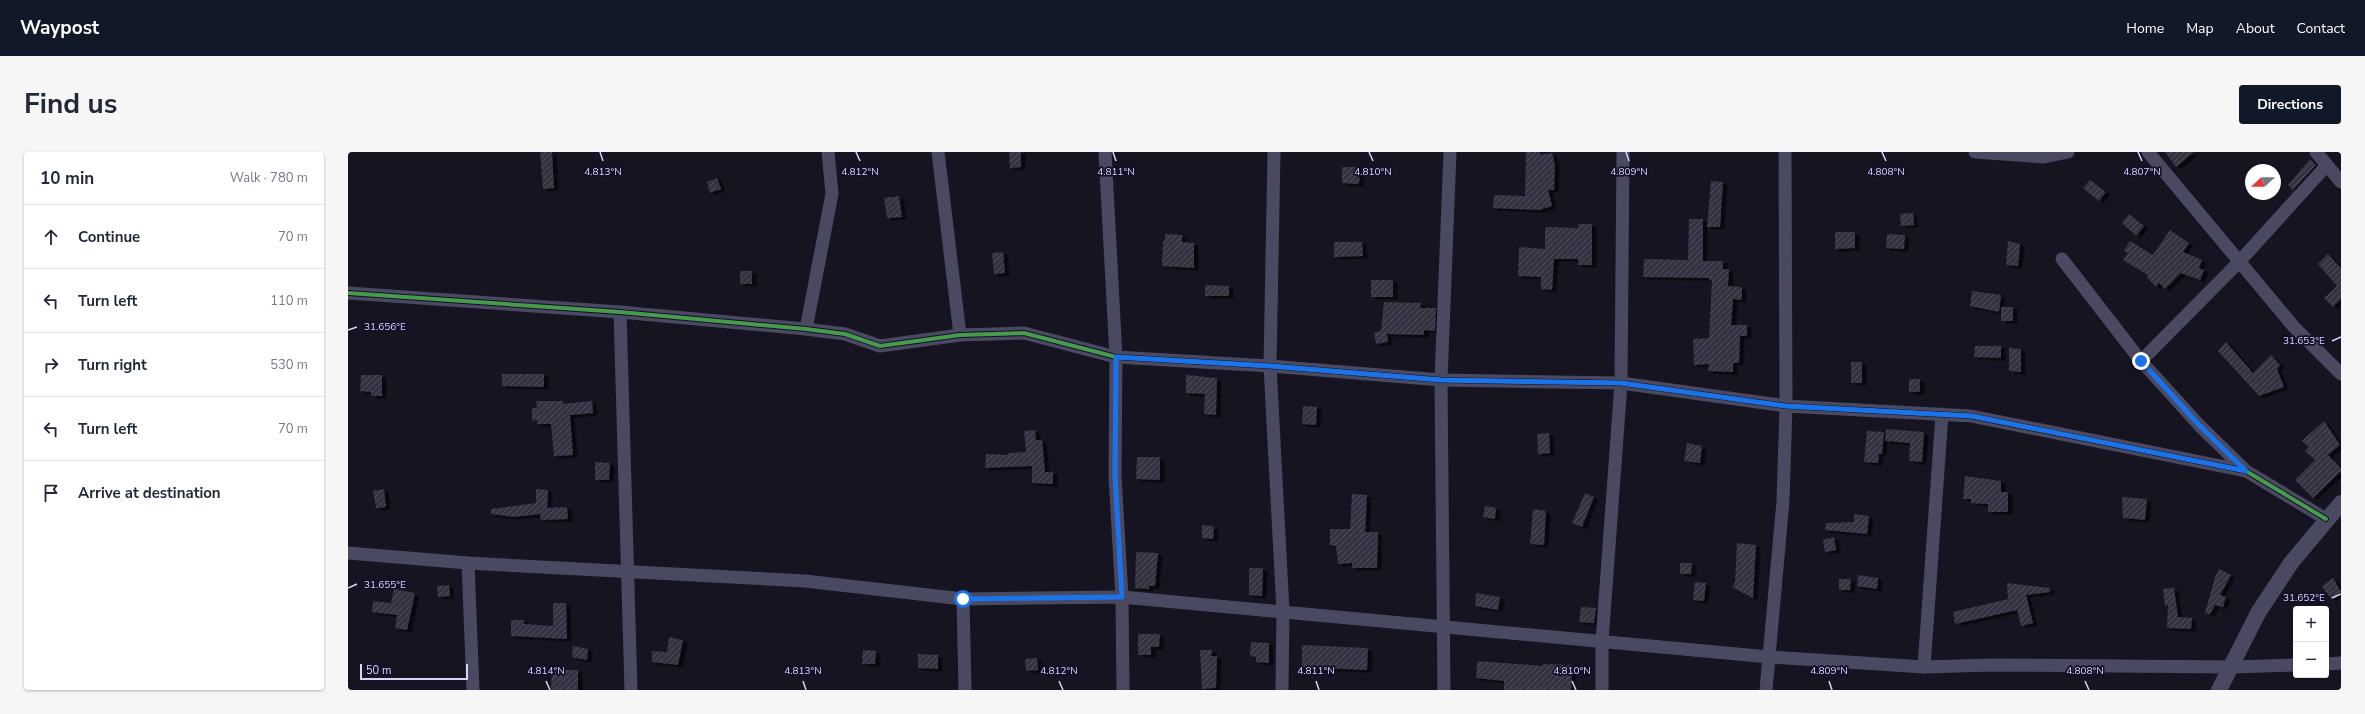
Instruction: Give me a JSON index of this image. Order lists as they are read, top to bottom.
{
  "scale_bar": "50 m",
  "north": "left",
  "page": {
    "header": "Waypost",
    "nav": [
      "Home",
      "Map",
      "About",
      "Contact"
    ],
    "title": "Find us",
    "buttons": "Directions",
    "heading": ["10 min", "Walk · 780 m"],
    "list": [
      ["Continue", "70 m"],
      ["Turn left", "110 m"],
      ["Turn right", "530 m"],
      ["Turn left", "70 m"],
      "Arrive at destination"
    ],
    "map_buttons": ["+", "−"],
    "scale": "50 m"
  },
  "coordinates": [
    "4.813°N",
    "4.812°N",
    "4.811°N",
    "4.810°N",
    "4.809°N",
    "4.808°N",
    "4.807°N",
    "31.656°E",
    "31.653°E",
    "31.655°E",
    "31.652°E",
    "4.814°N"
  ]
}
